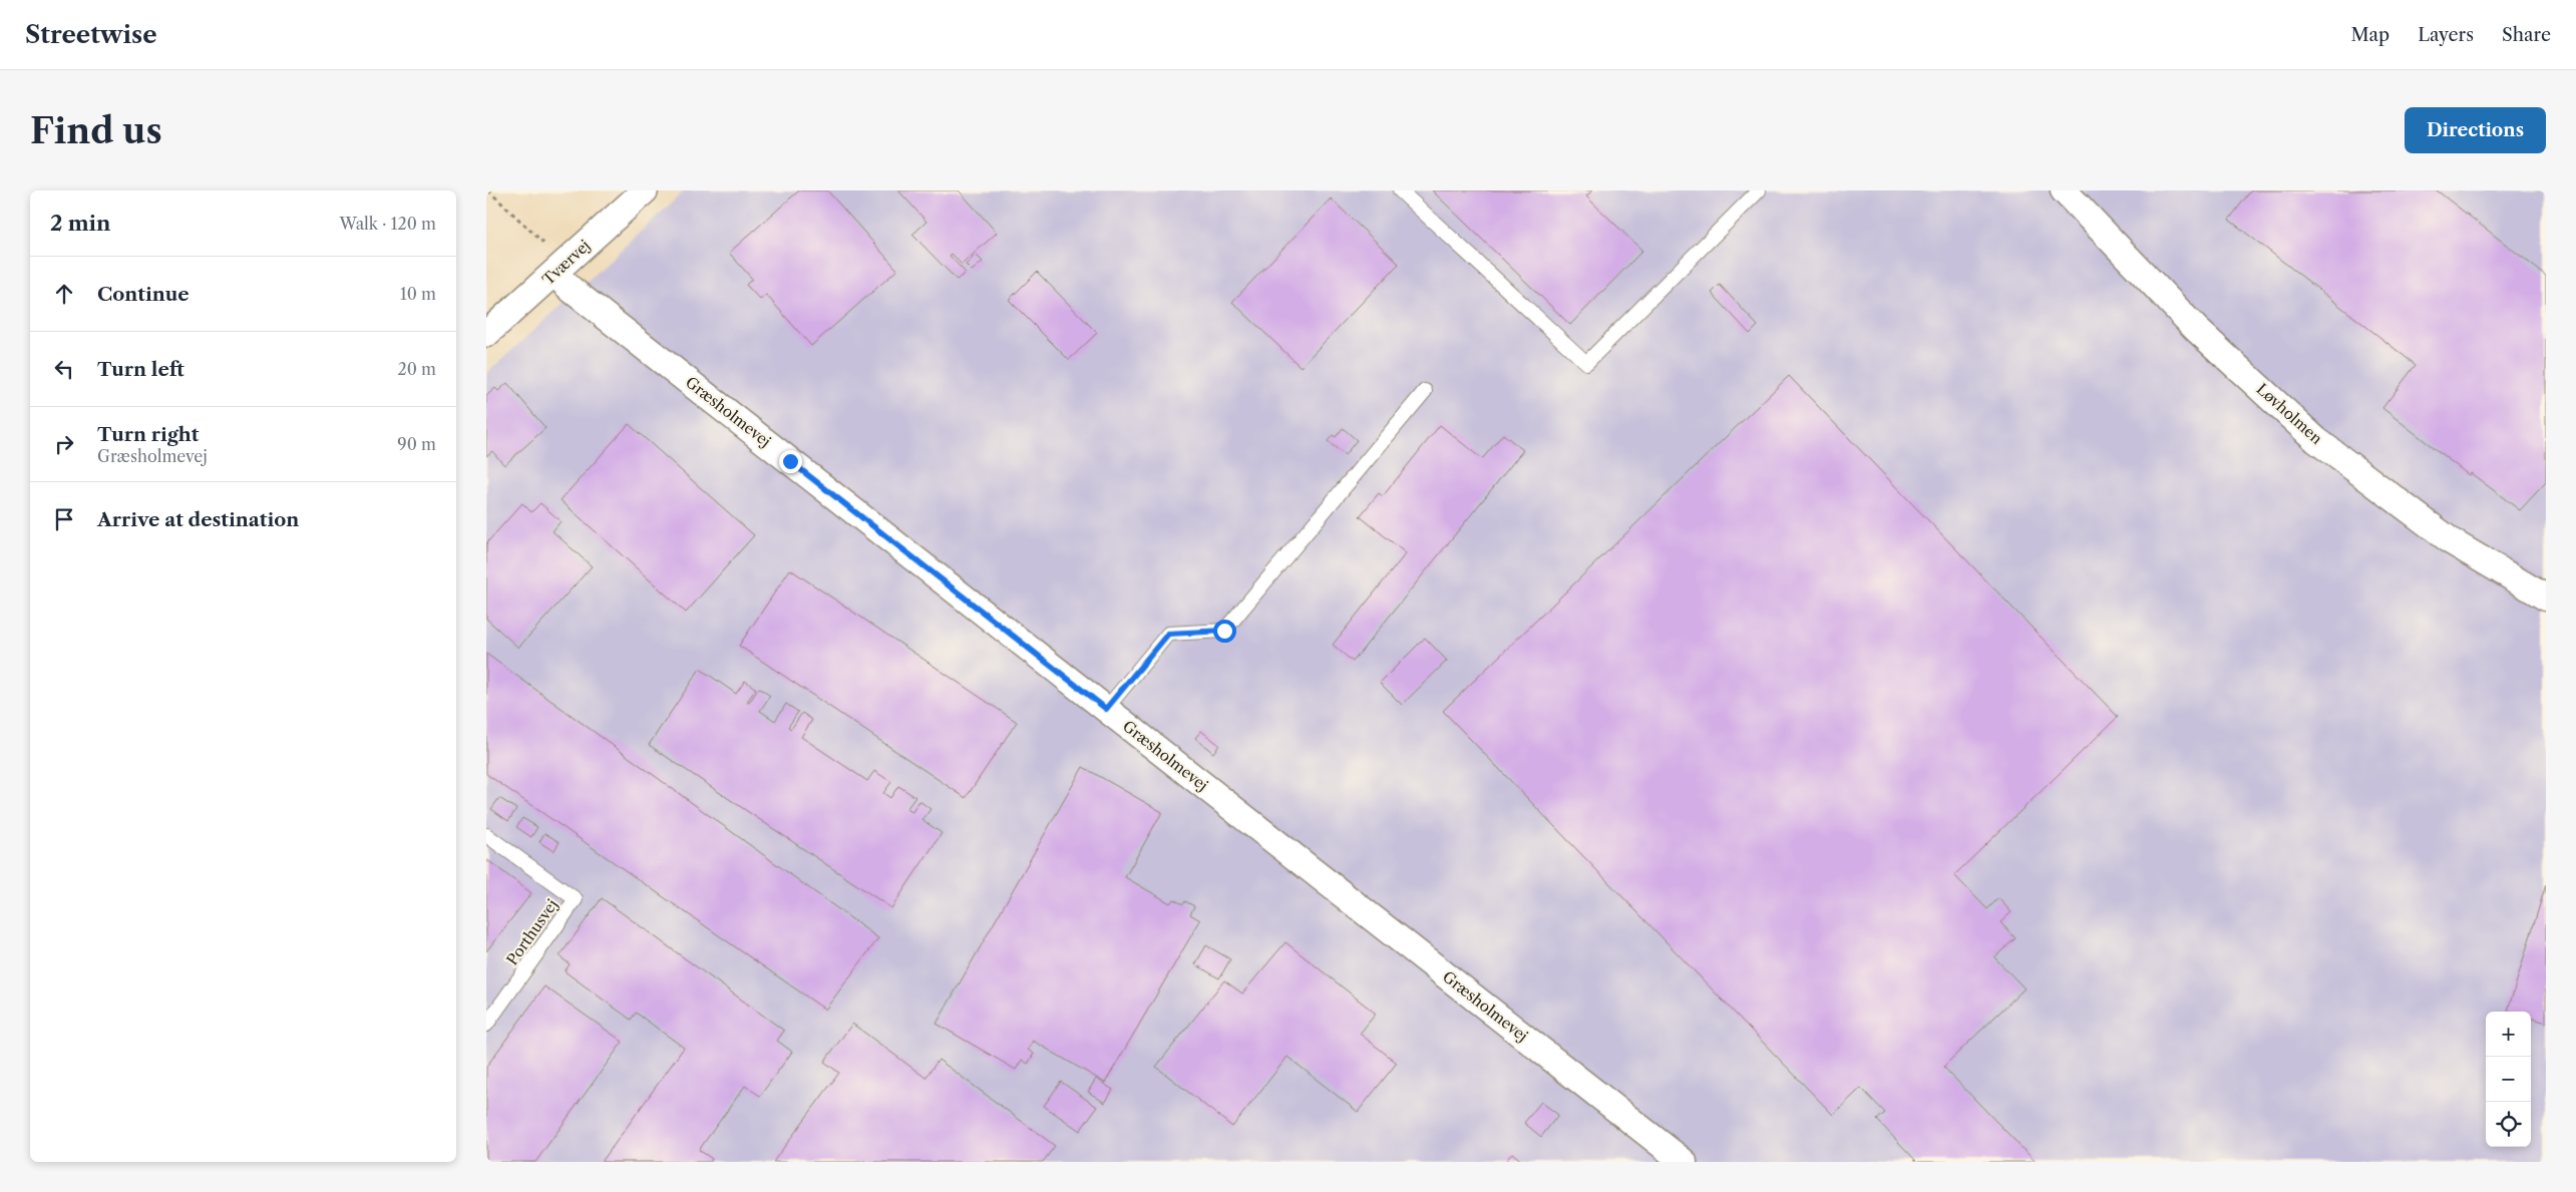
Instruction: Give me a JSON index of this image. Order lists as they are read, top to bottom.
{
  "streets": {
    "street": ["Tværvej", "Græsholmevej", "Løvholmen"],
    "lane": ["Porthusvej"]
  },
  "crossings": [
    ["Tværvej", "Græsholmevej"]
  ],
  "page": {
    "header": "Streetwise",
    "nav": ["Map", "Layers", "Share"],
    "buttons": "Directions",
    "title": "Find us",
    "heading": ["2 min", "Walk · 120 m"],
    "list": [
      ["Continue", "10 m"],
      ["Turn left", "20 m"],
      ["Turn right", "Græsholmevej", "90 m"],
      "Arrive at destination"
    ],
    "map_buttons": ["+", "−"]
  }
}
